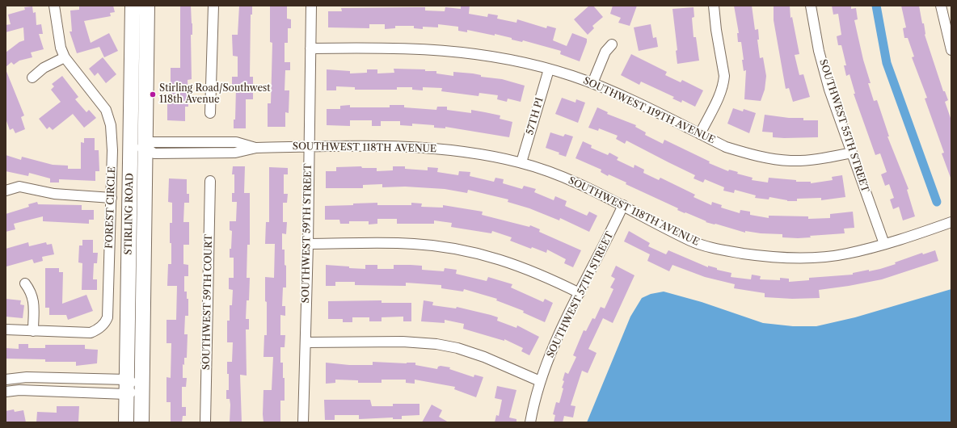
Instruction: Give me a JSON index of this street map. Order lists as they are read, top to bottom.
{
  "streets": {
    "main road": ["STIRLING ROAD"],
    "street": [
      "SOUTHWEST 119TH AVENUE",
      "57TH PI",
      "SOUTHWEST 55TH STREET",
      "SOUTHWEST 118TH AVENUE",
      "FOREST CIRCLE",
      "SOUTHWEST 59TH STREET",
      "SOUTHWEST 57TH STREET",
      "SOUTHWEST 59TH COURT"
    ]
  },
  "crossings": [
    ["SOUTHWEST 119TH AVENUE", "57TH PI"],
    ["SOUTHWEST 119TH AVENUE", "SOUTHWEST 55TH STREET"],
    ["SOUTHWEST 119TH AVENUE", "SOUTHWEST 59TH STREET"],
    ["57TH PI", "SOUTHWEST 118TH AVENUE"],
    ["SOUTHWEST 55TH STREET", "SOUTHWEST 118TH AVENUE"],
    ["SOUTHWEST 118TH AVENUE", "STIRLING ROAD"],
    ["SOUTHWEST 118TH AVENUE", "SOUTHWEST 59TH STREET"],
    ["SOUTHWEST 118TH AVENUE", "SOUTHWEST 57TH STREET"]
  ],
  "places": ["Stirling Road/Southwest 118th Avenue"]
}
